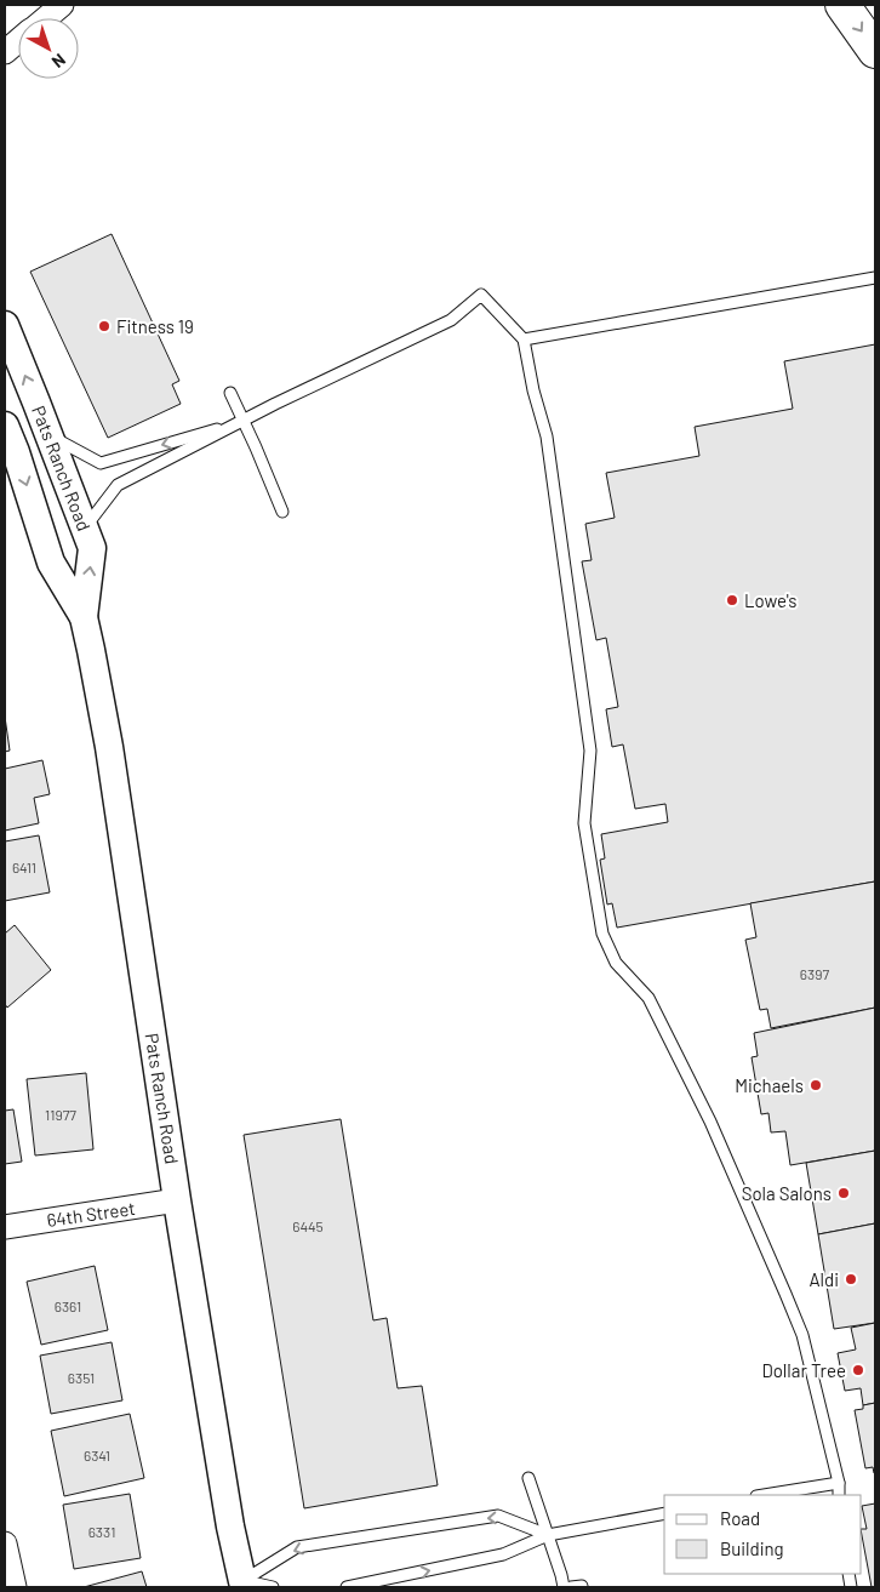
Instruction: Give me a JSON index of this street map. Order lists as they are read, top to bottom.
{
  "streets": {
    "street": ["Pats Ranch Road", "64th Street"]
  },
  "crossings": [
    ["Pats Ranch Road", "64th Street"]
  ],
  "places": [
    "Fitness 19",
    "Lowe's",
    "Michaels",
    "Sola Salons",
    "Aldi",
    "Dollar Tree"
  ],
  "house_numbers": [
    "6411",
    "6397",
    "11977",
    "6445",
    "6361",
    "6351",
    "6341",
    "6331"
  ],
  "legend": ["Road", "Building"],
  "north": "bottom right"
}
